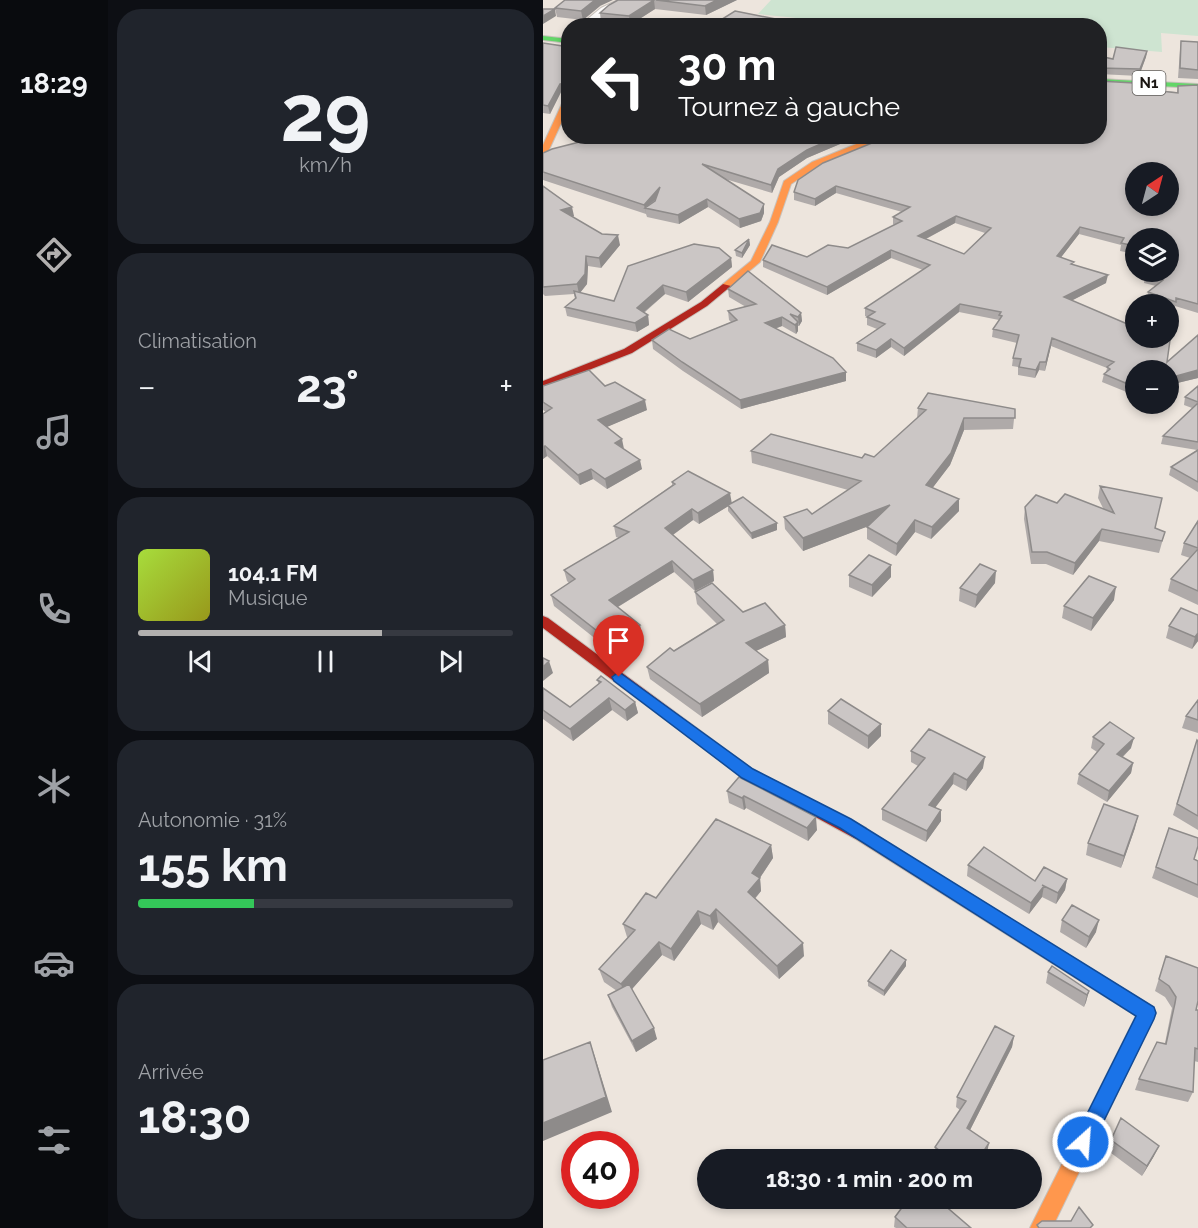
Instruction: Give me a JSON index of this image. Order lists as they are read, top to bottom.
{
  "streets": {
    "main road": ["N1"]
  },
  "north": "top right",
  "page": {
    "tabs": "18:29",
    "tile": [
      ["29", "km/h"],
      "Climatisation",
      ["Autonomie · 31%", "155 km"],
      ["Arrivée", "18:30"]
    ],
    "turn": ["30 m", "Tournez à gauche"],
    "map_buttons": ["+", "−"],
    "heat": ["−", "23°", "+"],
    "song": ["104.1 FM", "Musique"],
    "limit": "40",
    "trip": "18:30 · 1 min · 200 m"
  }
}
